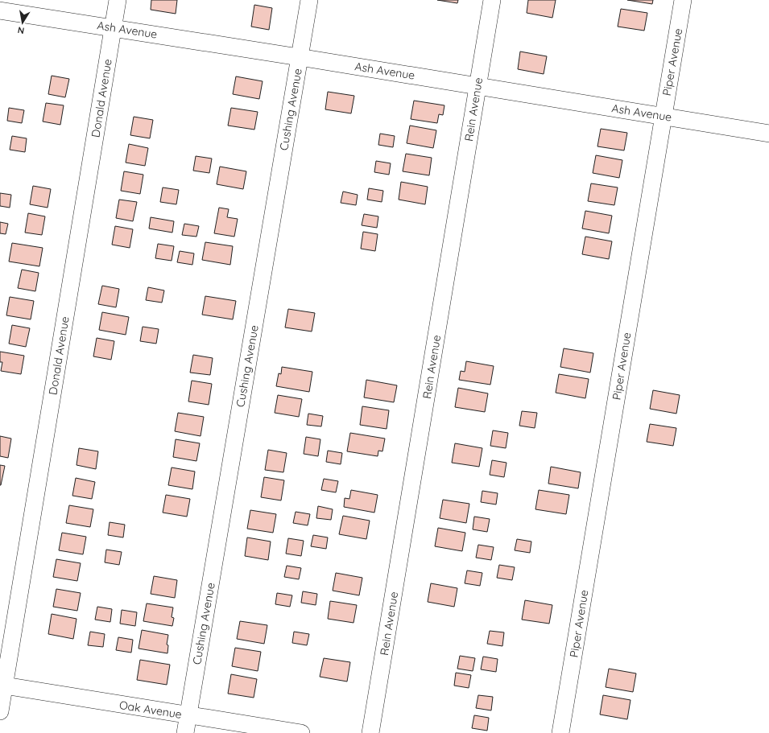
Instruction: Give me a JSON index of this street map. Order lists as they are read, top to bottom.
{
  "streets": {
    "street": [
      "Ash Avenue",
      "Piper Avenue",
      "Donald Avenue",
      "Cushing Avenue",
      "Rein Avenue",
      "Oak Avenue"
    ]
  },
  "crossings": [
    ["Ash Avenue", "Piper Avenue"],
    ["Ash Avenue", "Donald Avenue"],
    ["Ash Avenue", "Cushing Avenue"],
    ["Ash Avenue", "Rein Avenue"],
    ["Donald Avenue", "Oak Avenue"],
    ["Cushing Avenue", "Oak Avenue"]
  ],
  "north": "bottom"
}
